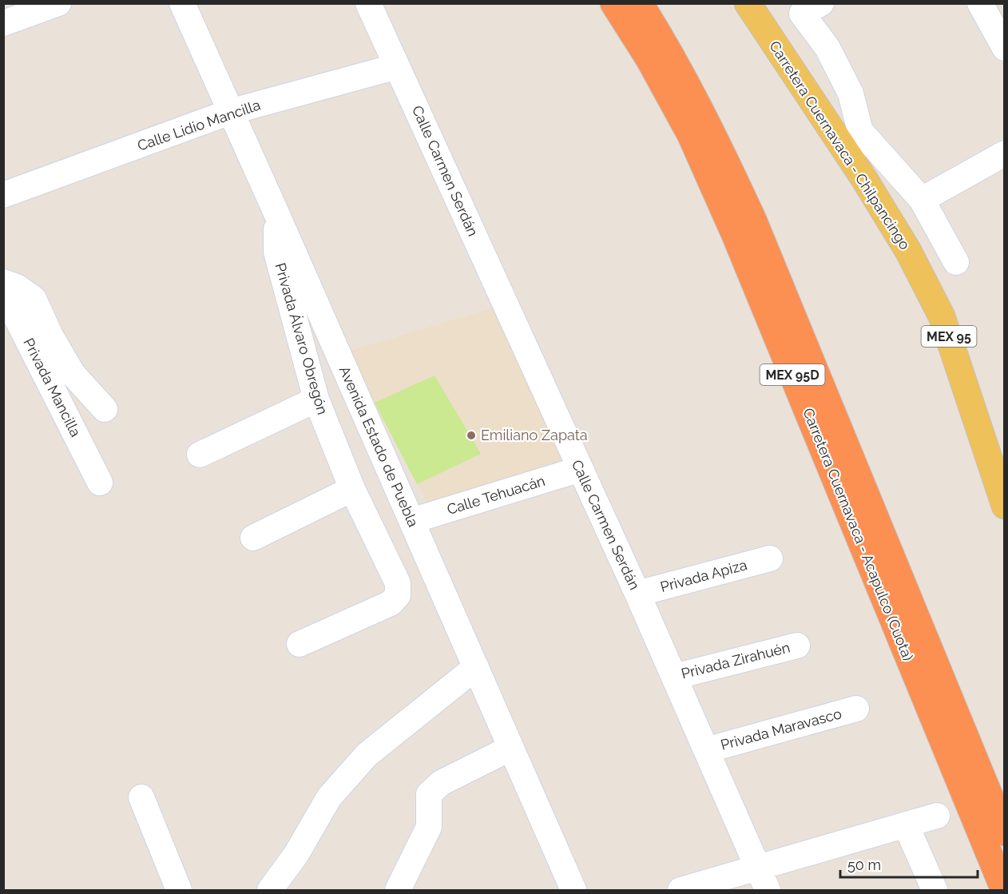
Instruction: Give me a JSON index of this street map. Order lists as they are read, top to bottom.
{
  "streets": {
    "highway": ["MEX 95D", "Carretera Cuernavaca - Acapulco (Cuota)"],
    "main road": ["Carretera Cuernavaca - Chilpancingo", "MEX 95"],
    "street": [
      "Calle Lidio Mancilla",
      "Calle Carmen Serdán",
      "Privada Álvaro Obregón",
      "Privada Mancilla",
      "Avenida Estado de Puebla",
      "Calle Tehuacán",
      "Privada Apiza",
      "Privada Zirahuén",
      "Privada Maravasco"
    ]
  },
  "crossings": [
    ["Calle Lidio Mancilla", "Calle Carmen Serdán"],
    ["Calle Lidio Mancilla", "Avenida Estado de Puebla"],
    ["Calle Carmen Serdán", "Calle Tehuacán"],
    ["Calle Carmen Serdán", "Privada Apiza"],
    ["Calle Carmen Serdán", "Privada Zirahuén"],
    ["Calle Carmen Serdán", "Privada Maravasco"],
    ["Privada Álvaro Obregón", "Avenida Estado de Puebla"],
    ["Avenida Estado de Puebla", "Calle Tehuacán"]
  ],
  "places": ["Emiliano Zapata"],
  "scale_bar": "50 m"
}
